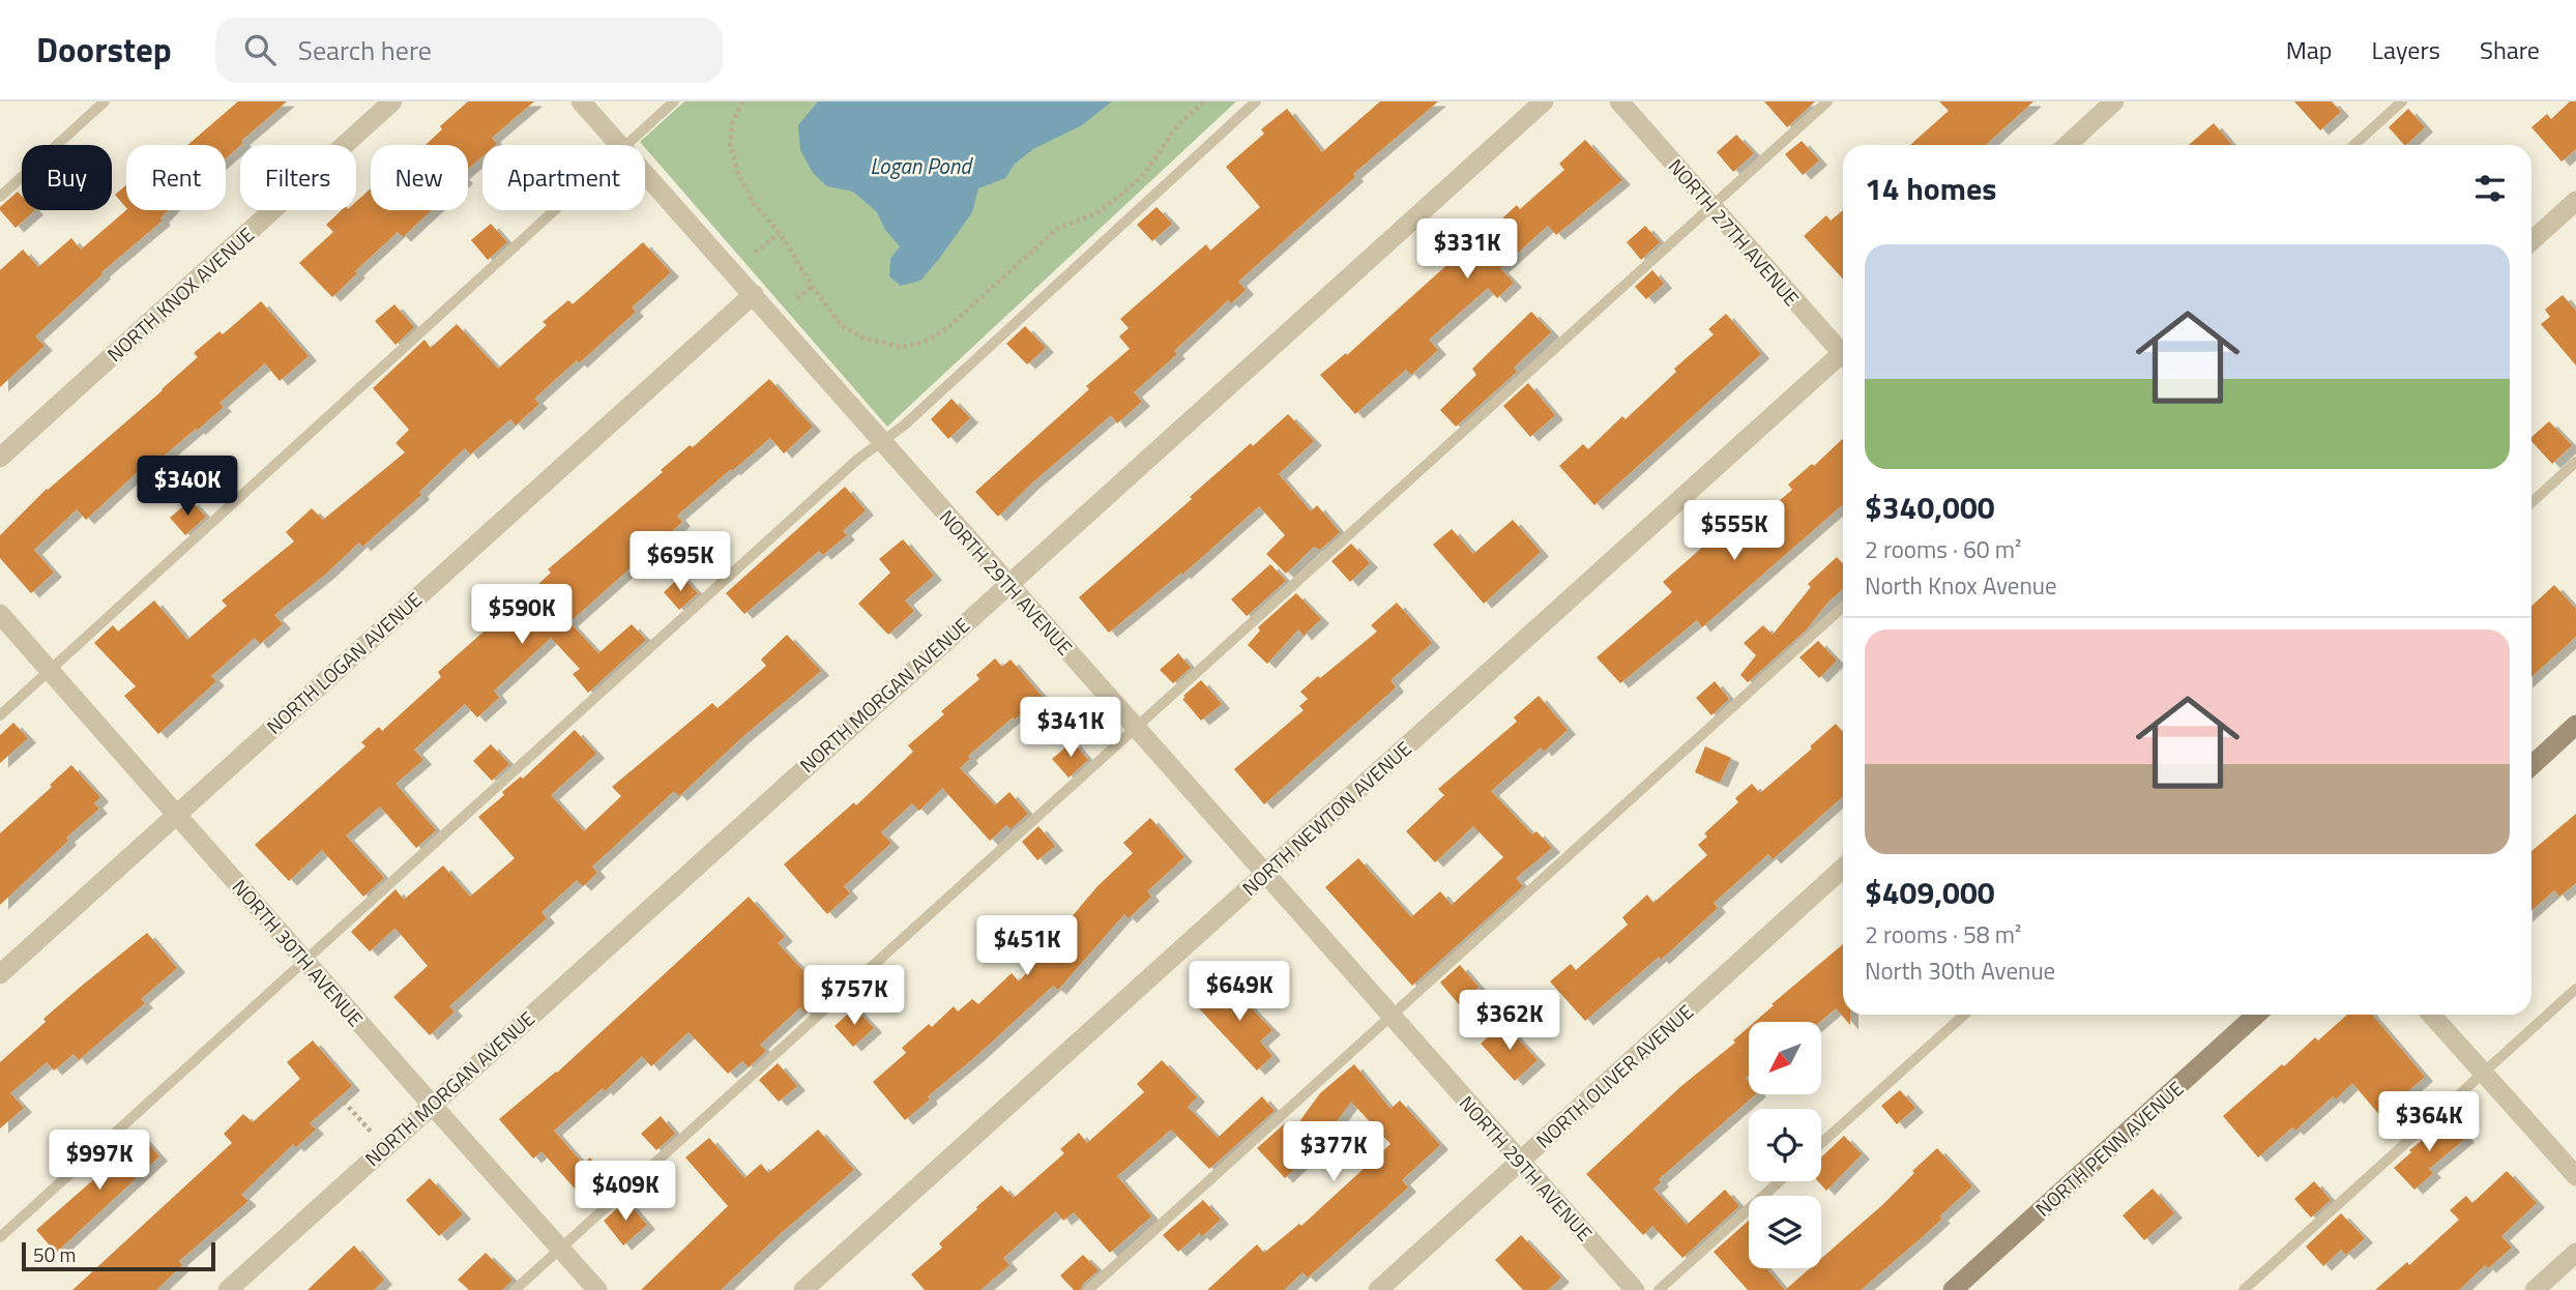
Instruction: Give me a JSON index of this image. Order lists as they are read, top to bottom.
{
  "streets": {
    "main road": ["NORTH PENN AVENUE"],
    "street": [
      "NORTH 27TH AVENUE",
      "NORTH KNOX AVENUE",
      "NORTH 29TH AVENUE",
      "NORTH LOGAN AVENUE",
      "NORTH MORGAN AVENUE",
      "NORTH NEWTON AVENUE",
      "NORTH 30TH AVENUE",
      "NORTH OLIVER AVENUE"
    ]
  },
  "crossings": [
    ["NORTH 29TH AVENUE", "NORTH LOGAN AVENUE"],
    ["NORTH 29TH AVENUE", "NORTH MORGAN AVENUE"],
    ["NORTH 29TH AVENUE", "NORTH NEWTON AVENUE"],
    ["NORTH 29TH AVENUE", "NORTH OLIVER AVENUE"],
    ["NORTH LOGAN AVENUE", "NORTH 30TH AVENUE"],
    ["NORTH MORGAN AVENUE", "NORTH 30TH AVENUE"]
  ],
  "water": ["Logan Pond"],
  "scale_bar": "50 m",
  "north": "bottom left",
  "page": {
    "header": "Doorstep",
    "search": "Search here",
    "nav": ["Map", "Layers", "Share"],
    "chip": [
      "Buy",
      "Rent",
      "Filters",
      "New",
      "Apartment"
    ],
    "heading": "14 homes",
    "price": [
      "$331K",
      "$340K",
      "$555K",
      "$695K",
      "$590K",
      "$341K",
      "$451K",
      "$649K",
      "$757K",
      "$362K",
      "$364K",
      "$377K",
      "$997K",
      "$409K"
    ],
    "list": [
      {
        "name": "$340,000",
        "note": "2 rooms · 60 m² · North Knox Avenue"
      },
      {
        "name": "$409,000",
        "note": "2 rooms · 58 m² · North 30th Avenue"
      }
    ],
    "scale": "50 m"
  }
}
